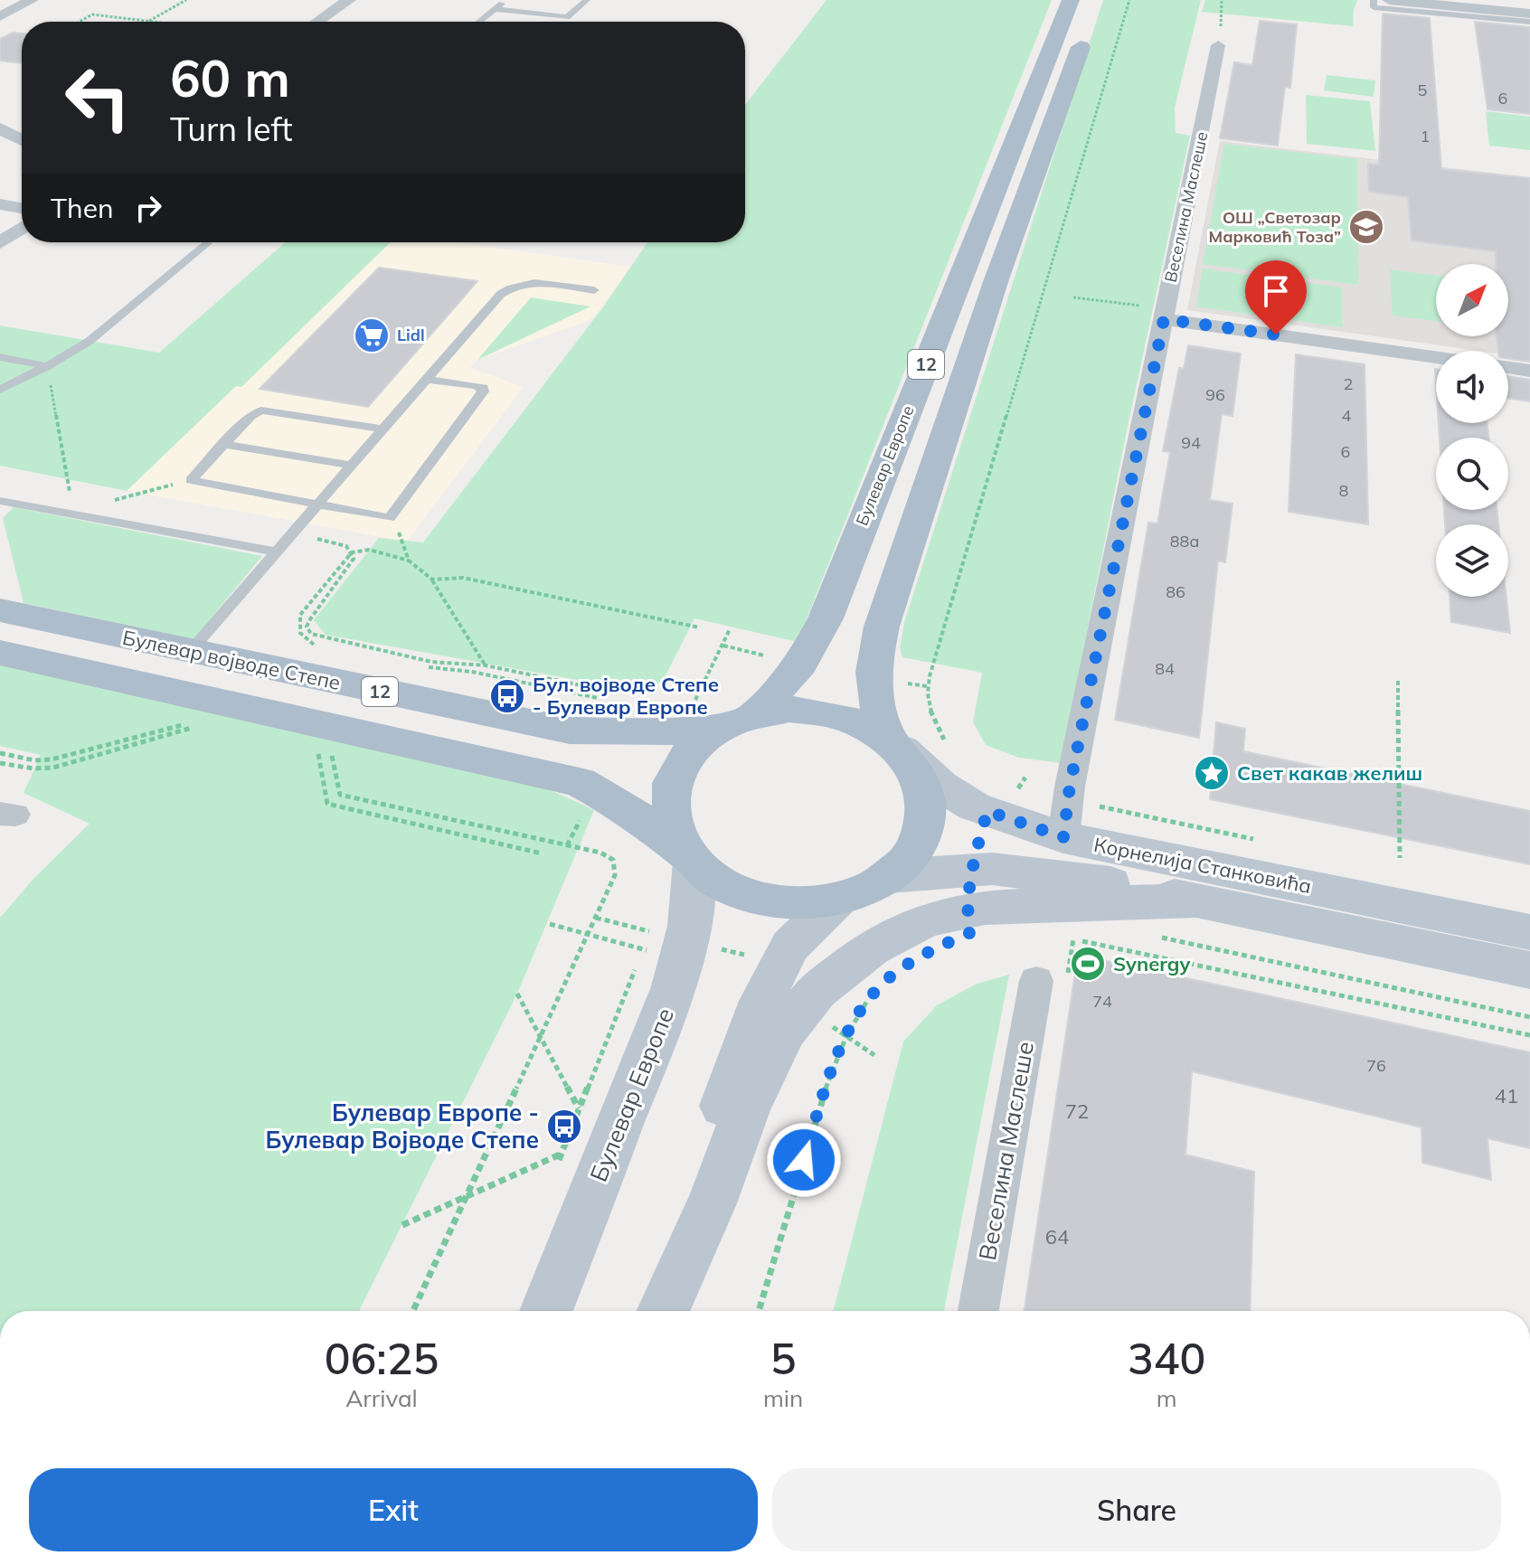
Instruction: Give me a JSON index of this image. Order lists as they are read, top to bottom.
{
  "streets": {
    "main road": [
      "12",
      "Булевар Европе",
      "Булевар војводе Степе",
      "Корнелија Станковића"
    ],
    "street": ["Веселина Маслеше"]
  },
  "crossings": [
    ["Веселина Маслеше", "Корнелија Станковића"],
    ["12", "Булевар Европе"],
    ["12", "Булевар војводе Степе"],
    ["12", "Корнелија Станковића"],
    ["Булевар Европе", "Булевар војводе Степе"],
    ["Булевар Европе", "Корнелија Станковића"],
    ["Булевар војводе Степе", "Корнелија Станковића"]
  ],
  "places": {
    "school or university": ["ОШ „Светозар Марковић Тоза”"],
    "supermarket": ["Lidl"],
    "bus stop": ["Бул. војводе Степе - Булевар Европе", "Булевар Европе - Булевар Војводе Степе"],
    "place": ["Свет какав желиш"],
    "sports": ["Synergy"]
  },
  "house_numbers": [
    "5",
    "6",
    "1",
    "2",
    "96",
    "4",
    "94",
    "6",
    "8",
    "88a",
    "86",
    "84",
    "74",
    "76",
    "41",
    "72",
    "64"
  ],
  "north": "top right",
  "page": {
    "turn": ["60 m", "Turn left"],
    "then": "Then",
    "eta": [
      "06:25",
      "Arrival",
      "5",
      "min",
      "340",
      "m"
    ],
    "buttons": ["Exit", "Share"]
  }
}
